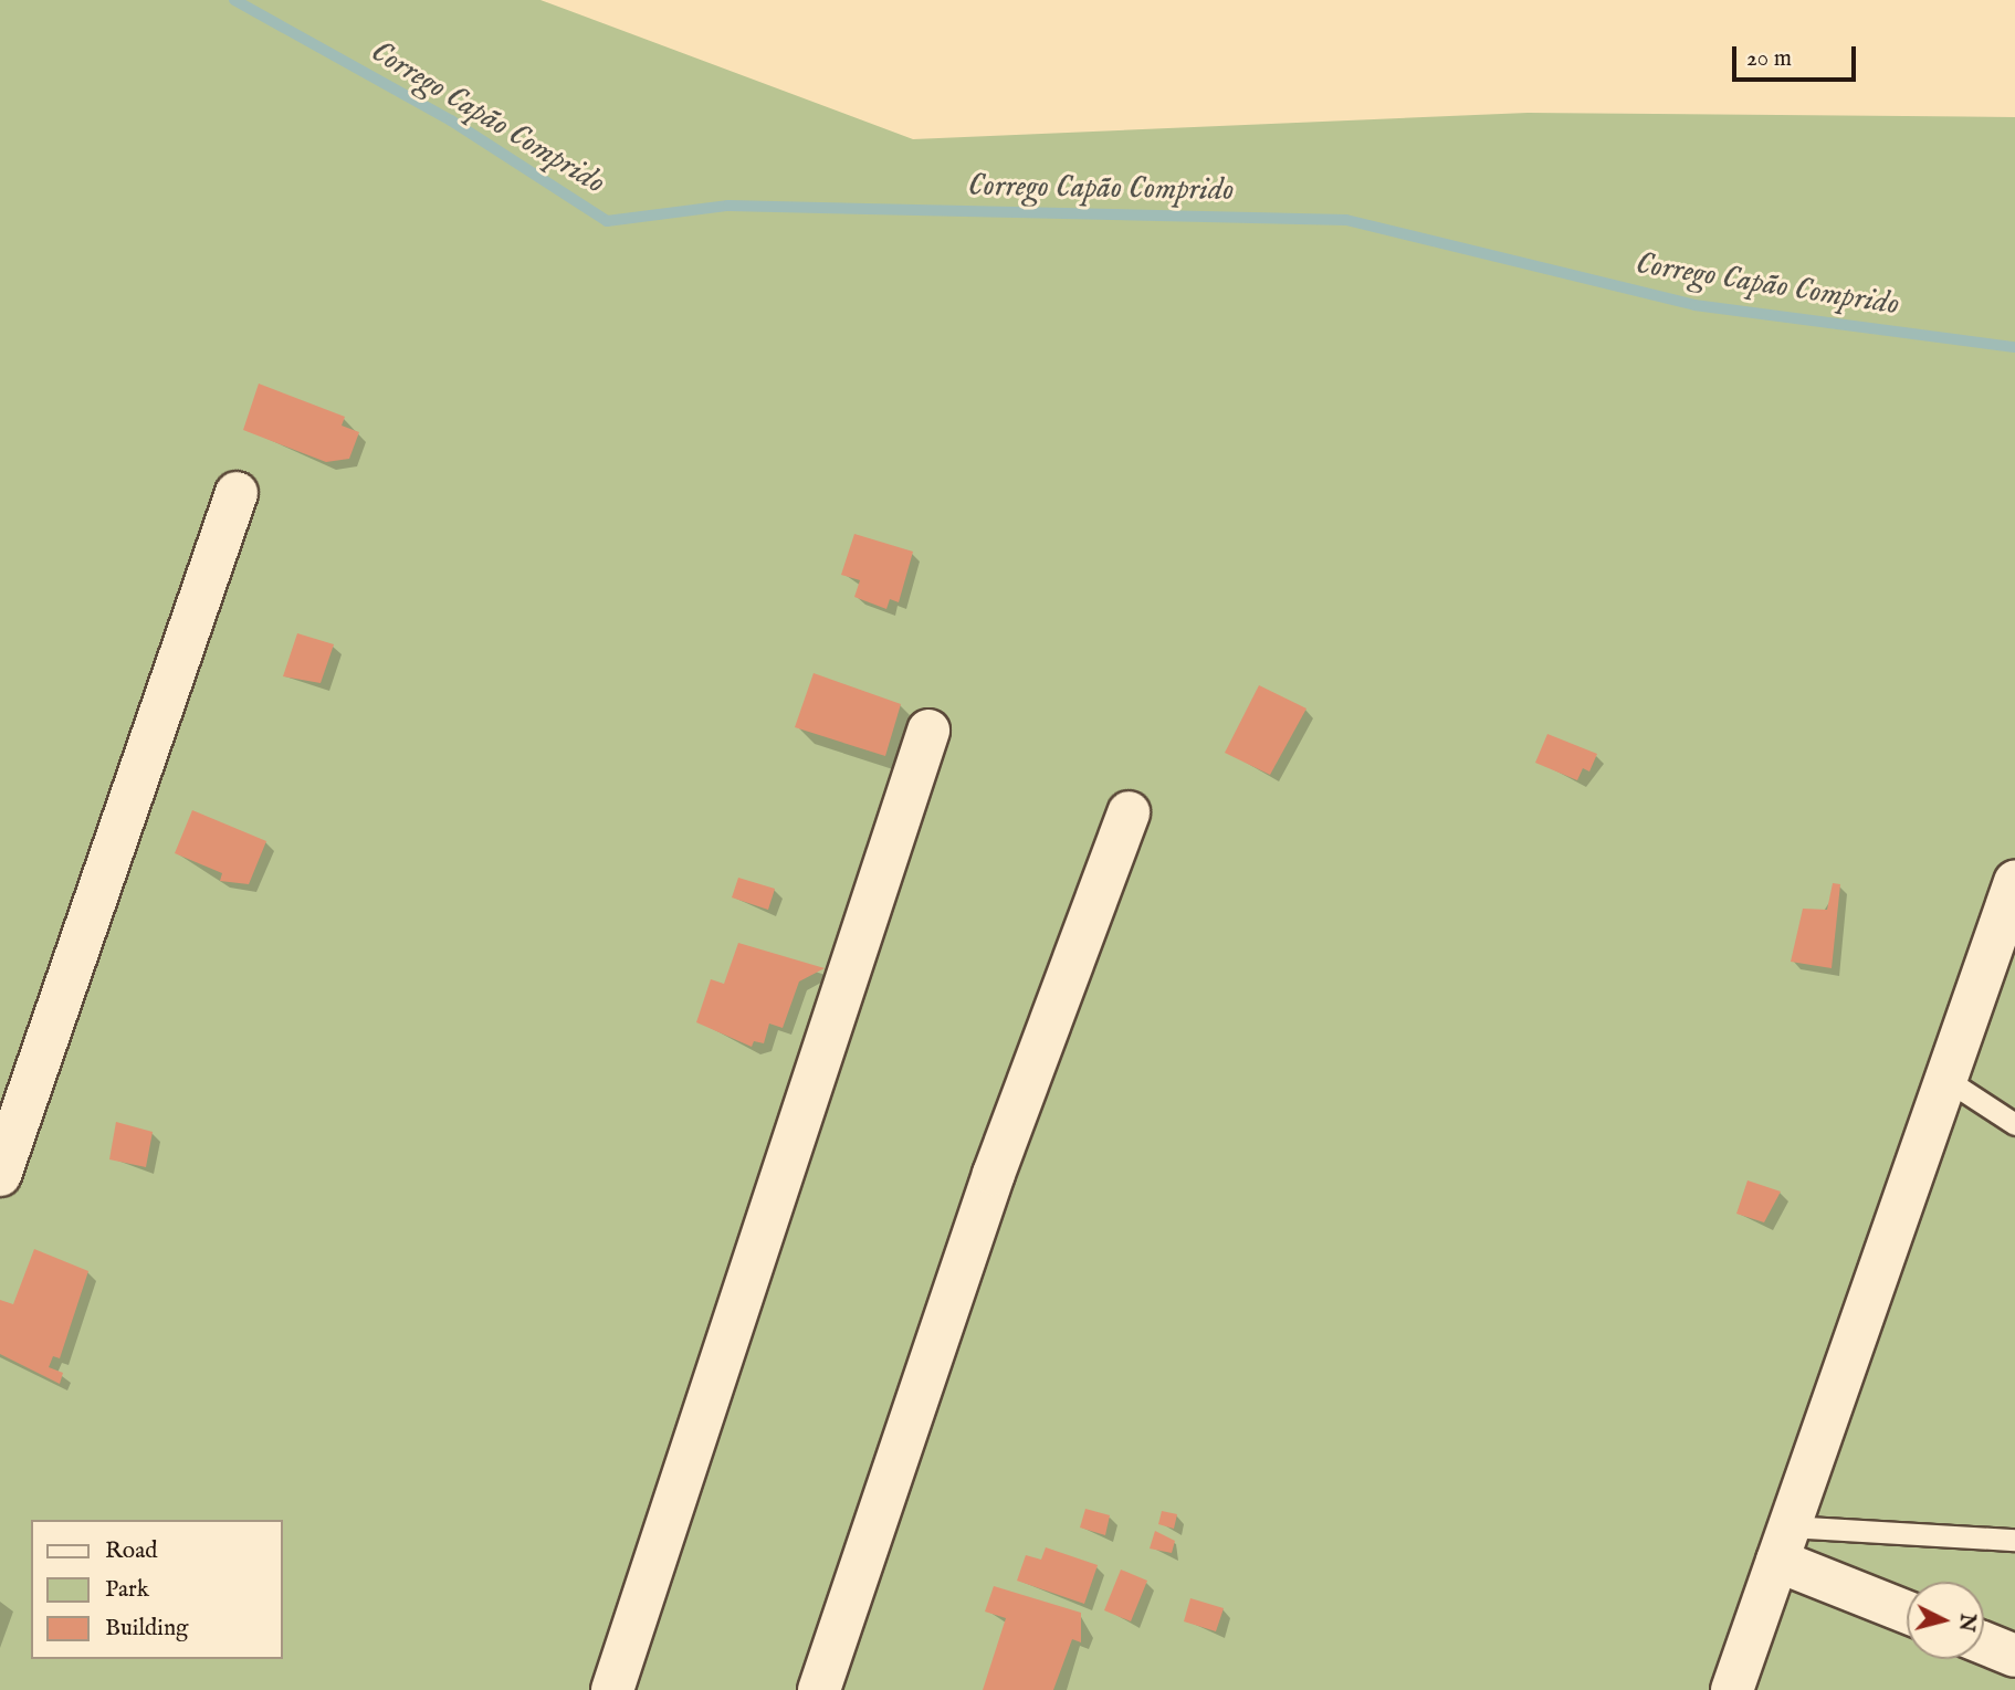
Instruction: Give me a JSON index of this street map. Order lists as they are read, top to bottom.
{
  "water": ["Corrego Capão Comprido"],
  "legend": ["Road", "Park", "Building"],
  "scale_bar": "20 m",
  "north": "right"
}
